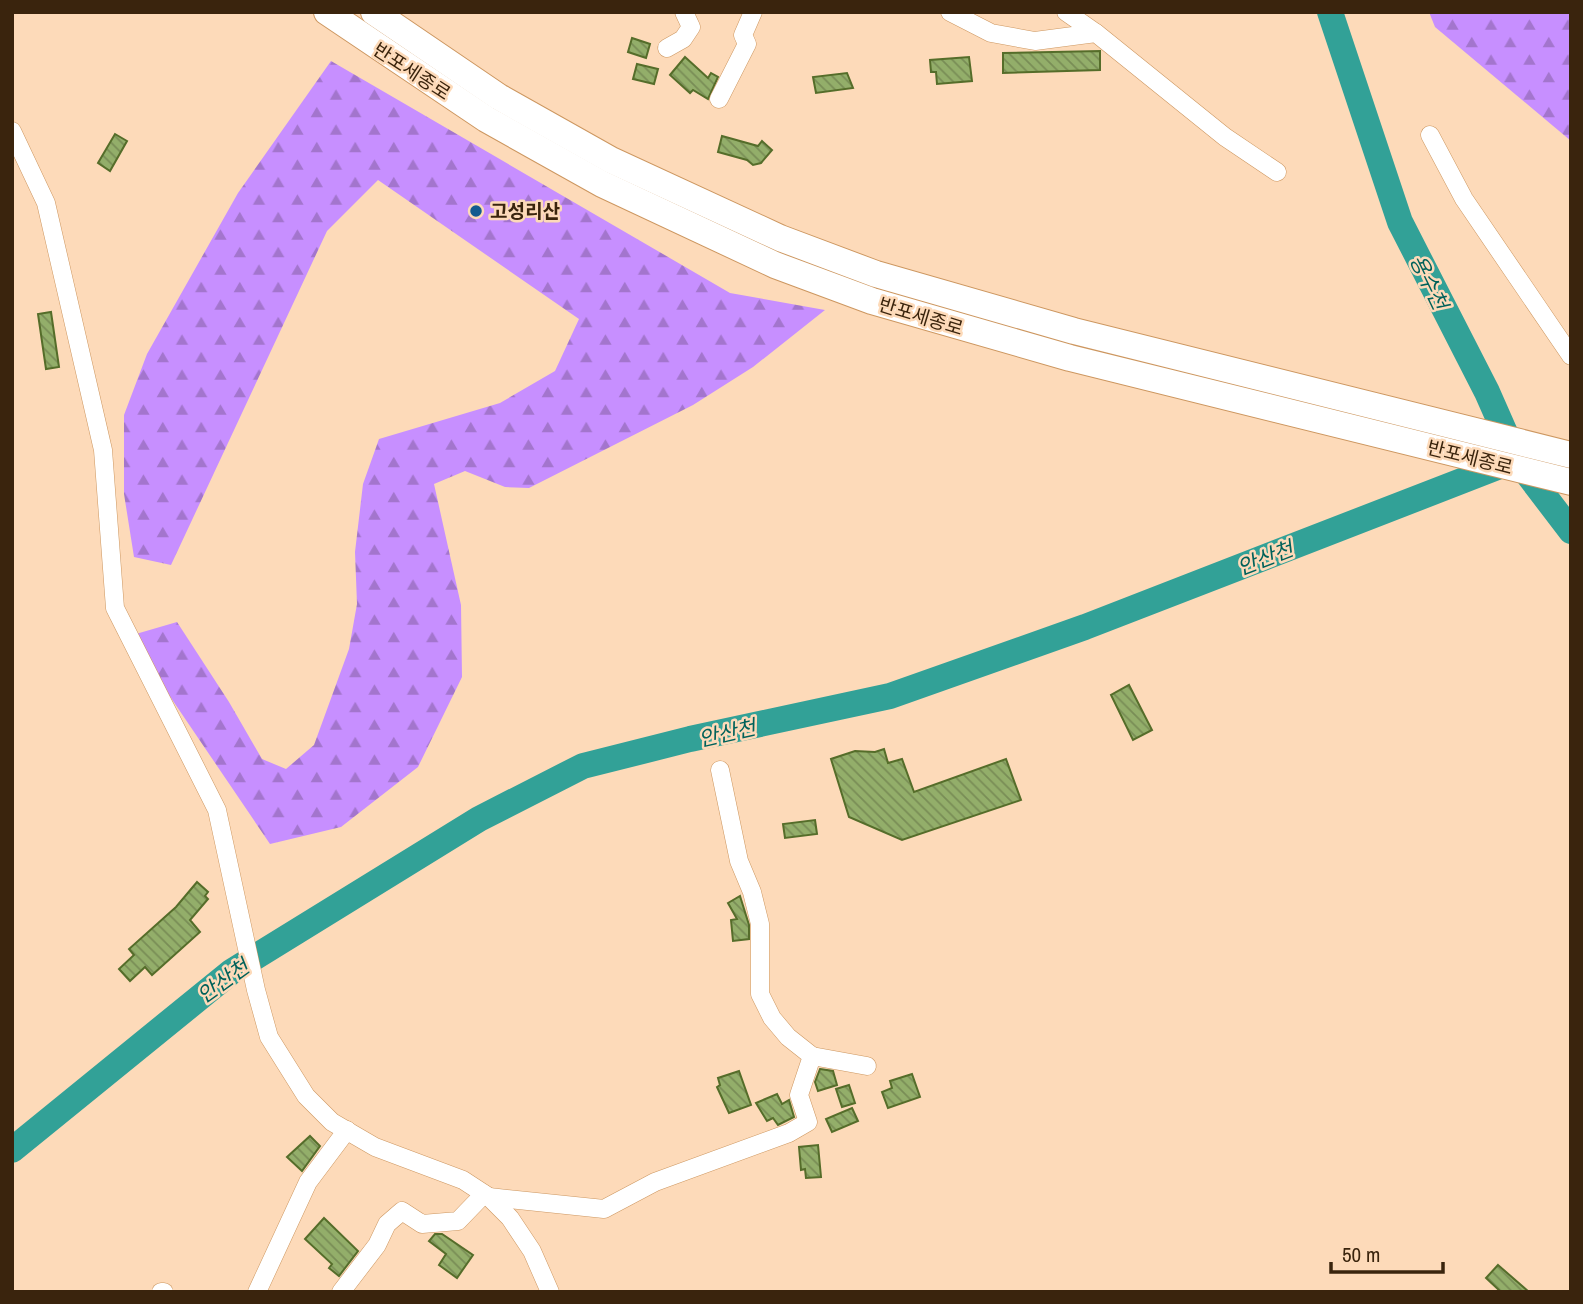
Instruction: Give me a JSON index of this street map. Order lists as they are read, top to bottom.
{
  "streets": {
    "highway": ["반포세종로"]
  },
  "water": ["용수천", "안산천"],
  "places": ["고성리산"],
  "scale_bar": "50 m"
}
